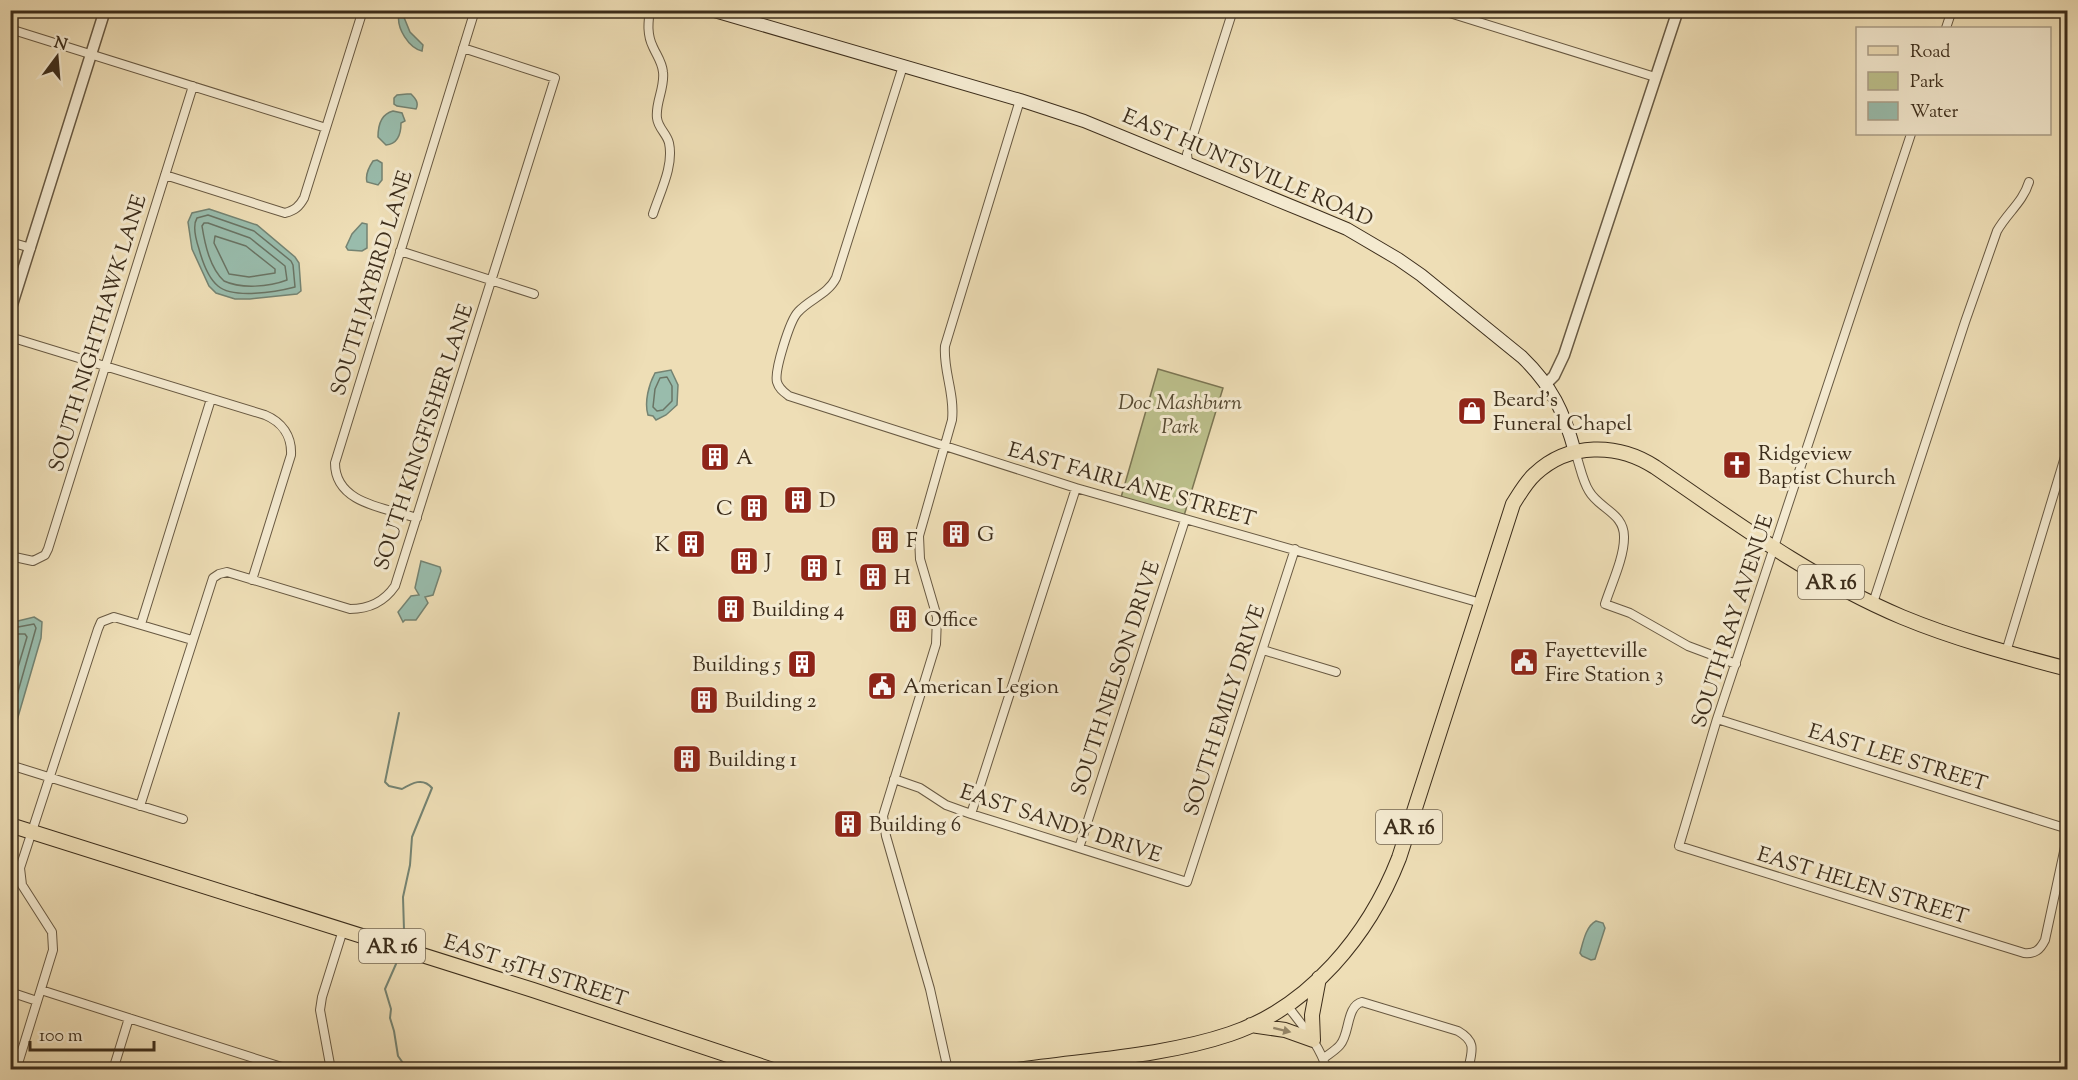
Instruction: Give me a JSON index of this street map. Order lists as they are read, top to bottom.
{
  "streets": {
    "main road": ["EAST HUNTSVILLE ROAD", "AR 16", "EAST 15TH STREET"],
    "street": [
      "SOUTH JAYBIRD LANE",
      "SOUTH NIGHTHAWK LANE",
      "SOUTH KINGFISHER LANE",
      "EAST FAIRLANE STREET",
      "SOUTH RAY AVENUE",
      "SOUTH NELSON DRIVE",
      "SOUTH EMILY DRIVE",
      "EAST LEE STREET",
      "EAST SANDY DRIVE",
      "EAST HELEN STREET"
    ]
  },
  "crossings": [
    ["EAST HUNTSVILLE ROAD", "EAST FAIRLANE STREET"],
    ["EAST HUNTSVILLE ROAD", "AR 16"],
    ["SOUTH JAYBIRD LANE", "SOUTH KINGFISHER LANE"],
    ["EAST FAIRLANE STREET", "AR 16"],
    ["EAST FAIRLANE STREET", "SOUTH NELSON DRIVE"],
    ["EAST FAIRLANE STREET", "SOUTH EMILY DRIVE"],
    ["AR 16", "SOUTH RAY AVENUE"],
    ["SOUTH RAY AVENUE", "EAST LEE STREET"],
    ["SOUTH RAY AVENUE", "EAST HELEN STREET"],
    ["SOUTH NELSON DRIVE", "EAST SANDY DRIVE"],
    ["SOUTH EMILY DRIVE", "EAST SANDY DRIVE"],
    ["EAST LEE STREET", "EAST HELEN STREET"]
  ],
  "parks": ["Doc Mashburn Park"],
  "places": {
    "shop": ["Beard's Funeral Chapel"],
    "building": [
      "A",
      "D",
      "C",
      "G",
      "F",
      "K",
      "J",
      "I",
      "H",
      "Building 4",
      "Office",
      "Building 5",
      "Building 2",
      "Building 1",
      "Building 6"
    ],
    "church": ["Ridgeview Baptist Church"],
    "public building": ["Fayetteville Fire Station 3", "American Legion"]
  },
  "legend": ["Road", "Park", "Water"],
  "scale_bar": "100 m",
  "north": "top"
}
